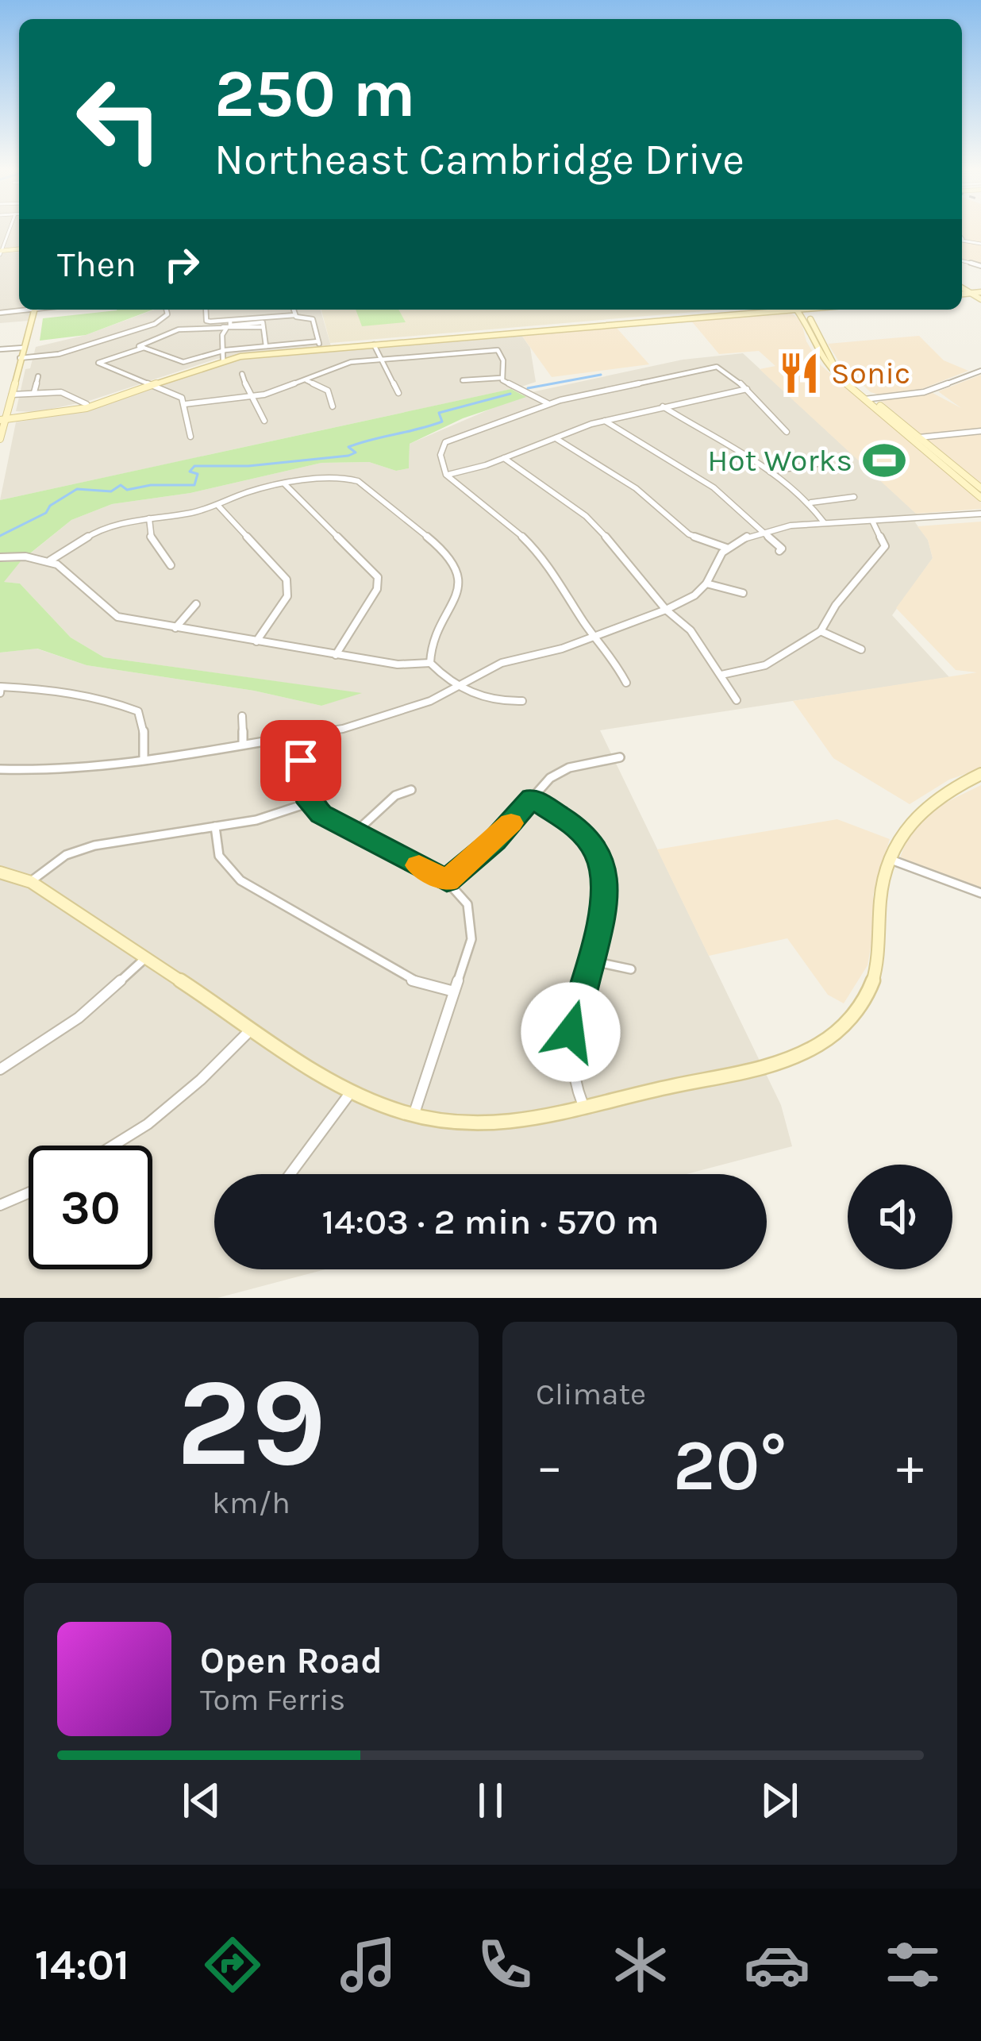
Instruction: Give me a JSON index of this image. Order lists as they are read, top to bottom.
{
  "places": {
    "restaurant": ["Sonic"],
    "sports": ["Hot Works"]
  },
  "page": {
    "turn": ["250 m", "Northeast Cambridge Drive"],
    "then": "Then",
    "limit": "30",
    "trip": "14:03 · 2 min · 570 m",
    "tile": [
      ["29", "km/h"],
      "Climate"
    ],
    "heat": ["−", "20°", "+"],
    "song": ["Open Road", "Tom Ferris"],
    "tabs": "14:01"
  }
}
